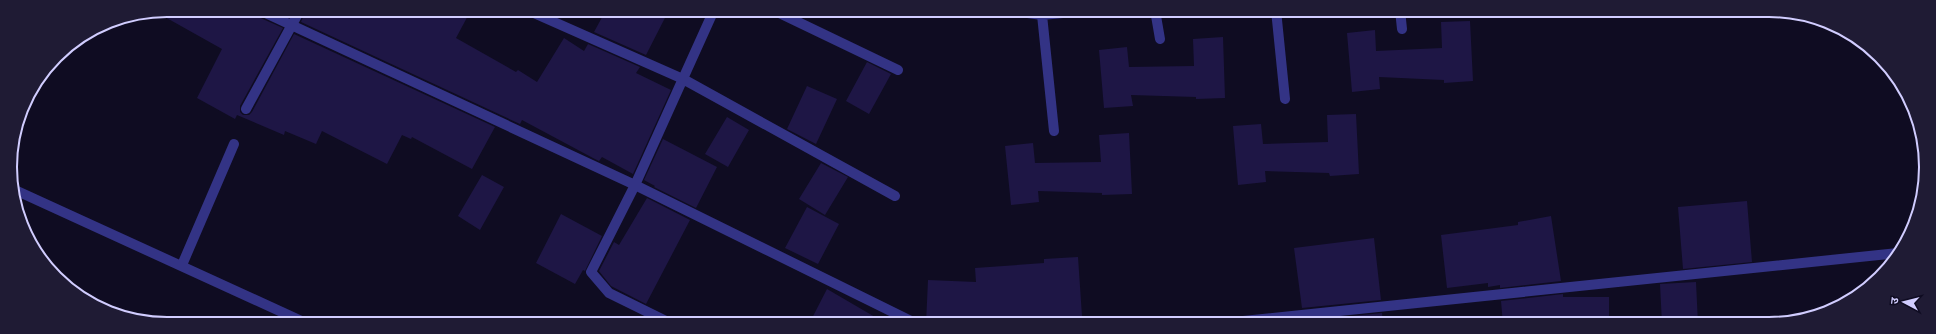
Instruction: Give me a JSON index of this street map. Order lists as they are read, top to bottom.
{
  "north": "left"
}
